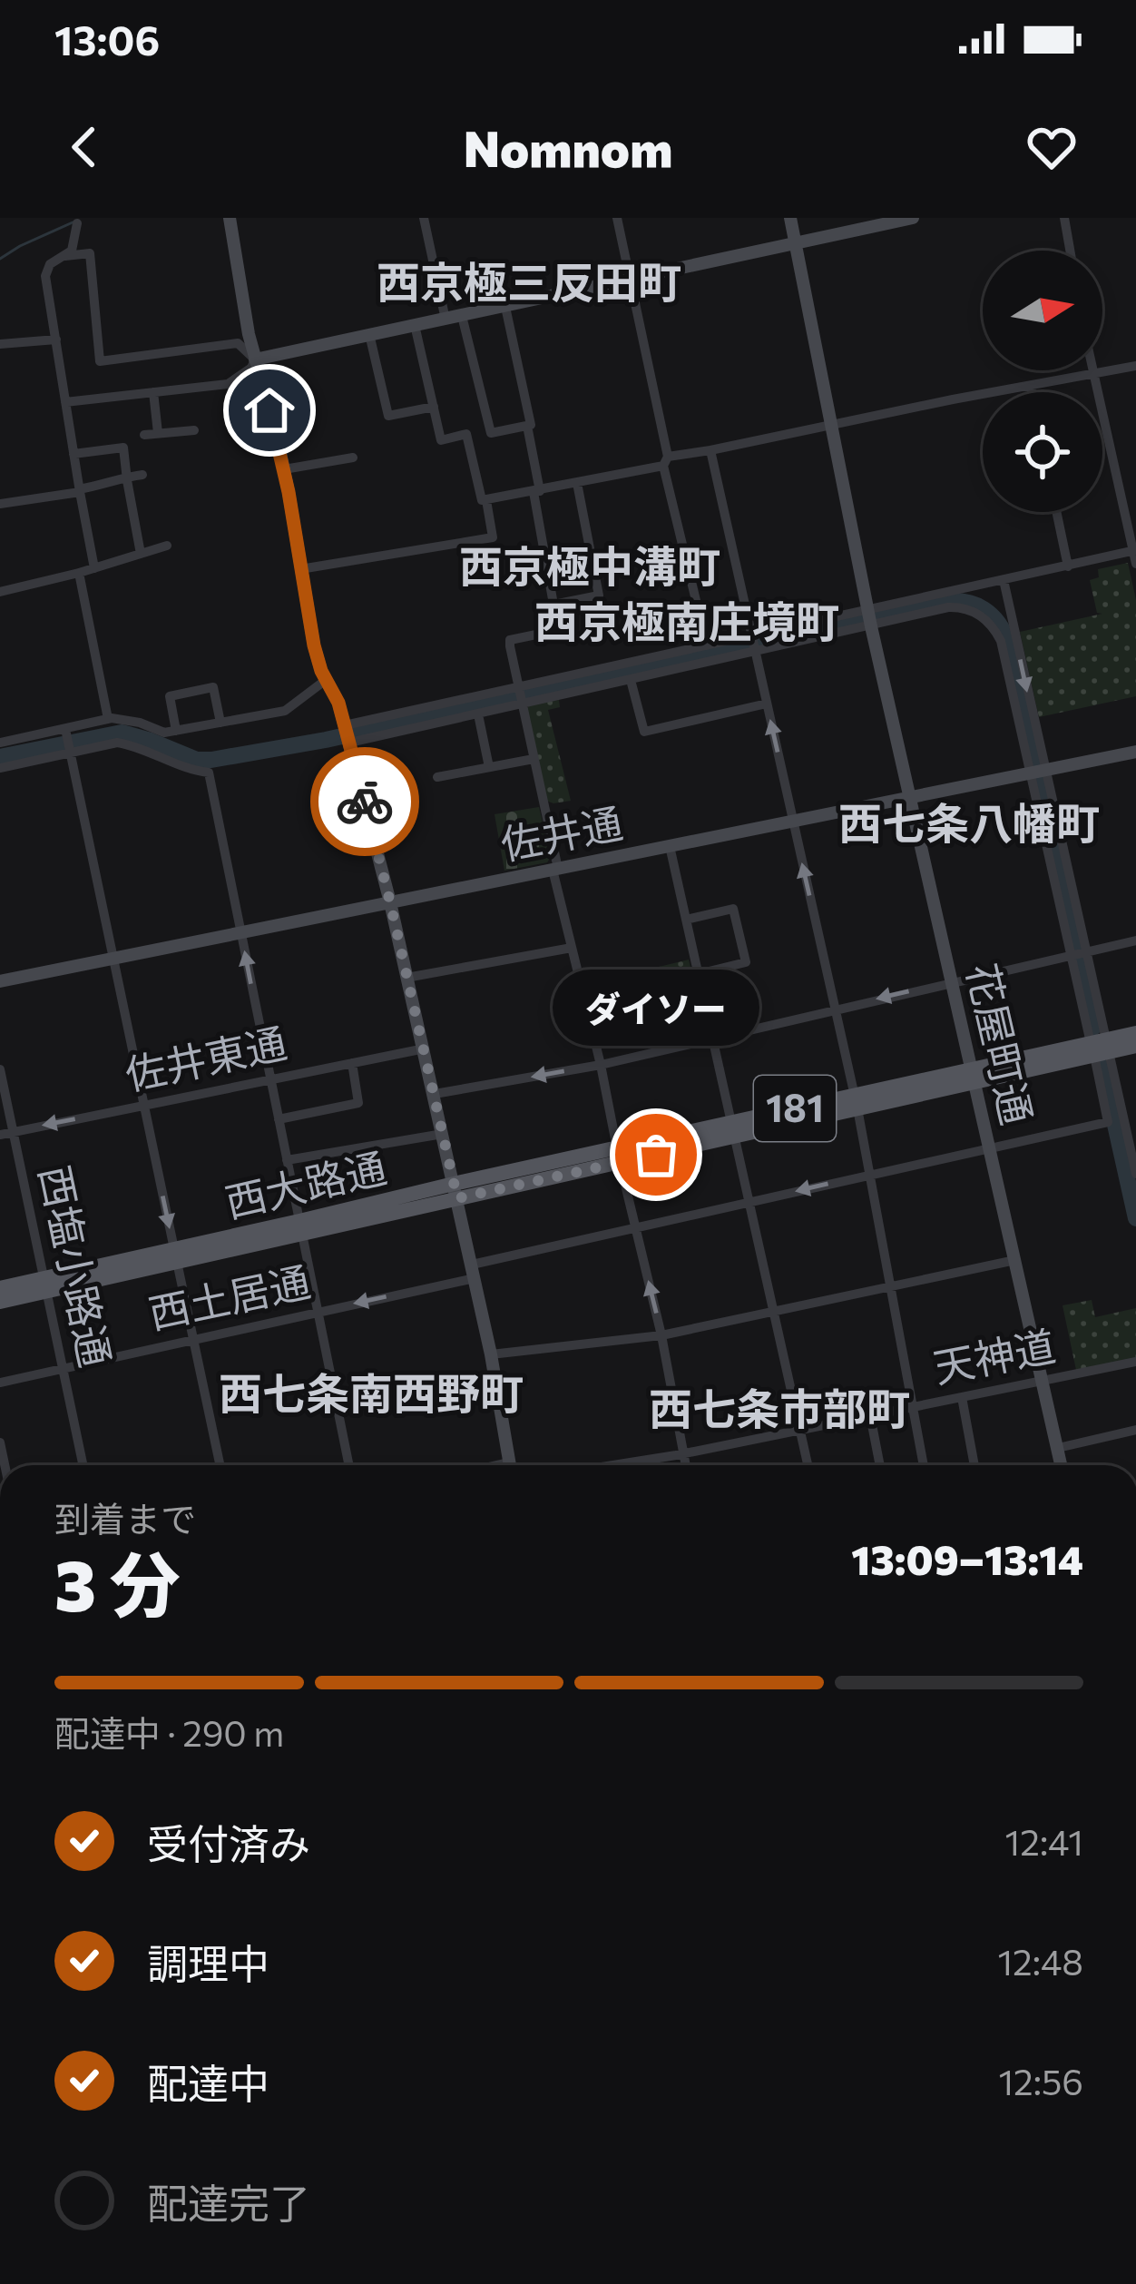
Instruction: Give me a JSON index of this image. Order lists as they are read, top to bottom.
{
  "streets": {
    "main road": ["181", "西大路通"],
    "street": [
      "佐井通",
      "花屋町通",
      "佐井東通",
      "西塩小路通",
      "西土居通",
      "天神道"
    ]
  },
  "crossings": [
    ["佐井通", "花屋町通"],
    ["花屋町通", "西大路通"],
    ["花屋町通", "西土居通"],
    ["花屋町通", "天神道"],
    ["佐井東通", "西塩小路通"],
    ["西大路通", "西塩小路通"],
    ["西大路通", "西土居通"],
    ["西塩小路通", "西土居通"]
  ],
  "districts": [
    "西京極三反田町",
    "西京極中溝町",
    "西京極南庄境町",
    "西七条八幡町",
    "西七条南西野町",
    "西七条市部町"
  ],
  "places": ["ダイソー"],
  "north": "right",
  "page": {
    "status": "13:06",
    "header": "Nomnom",
    "bubble": "ダイソー",
    "heading": ["3 分", "到着まで", "13:09–13:14"],
    "bar": "配達中 · 290 m",
    "list": [
      ["受付済み", "12:41"],
      ["調理中", "12:48"],
      ["配達中", "12:56"],
      "配達完了"
    ]
  }
}
